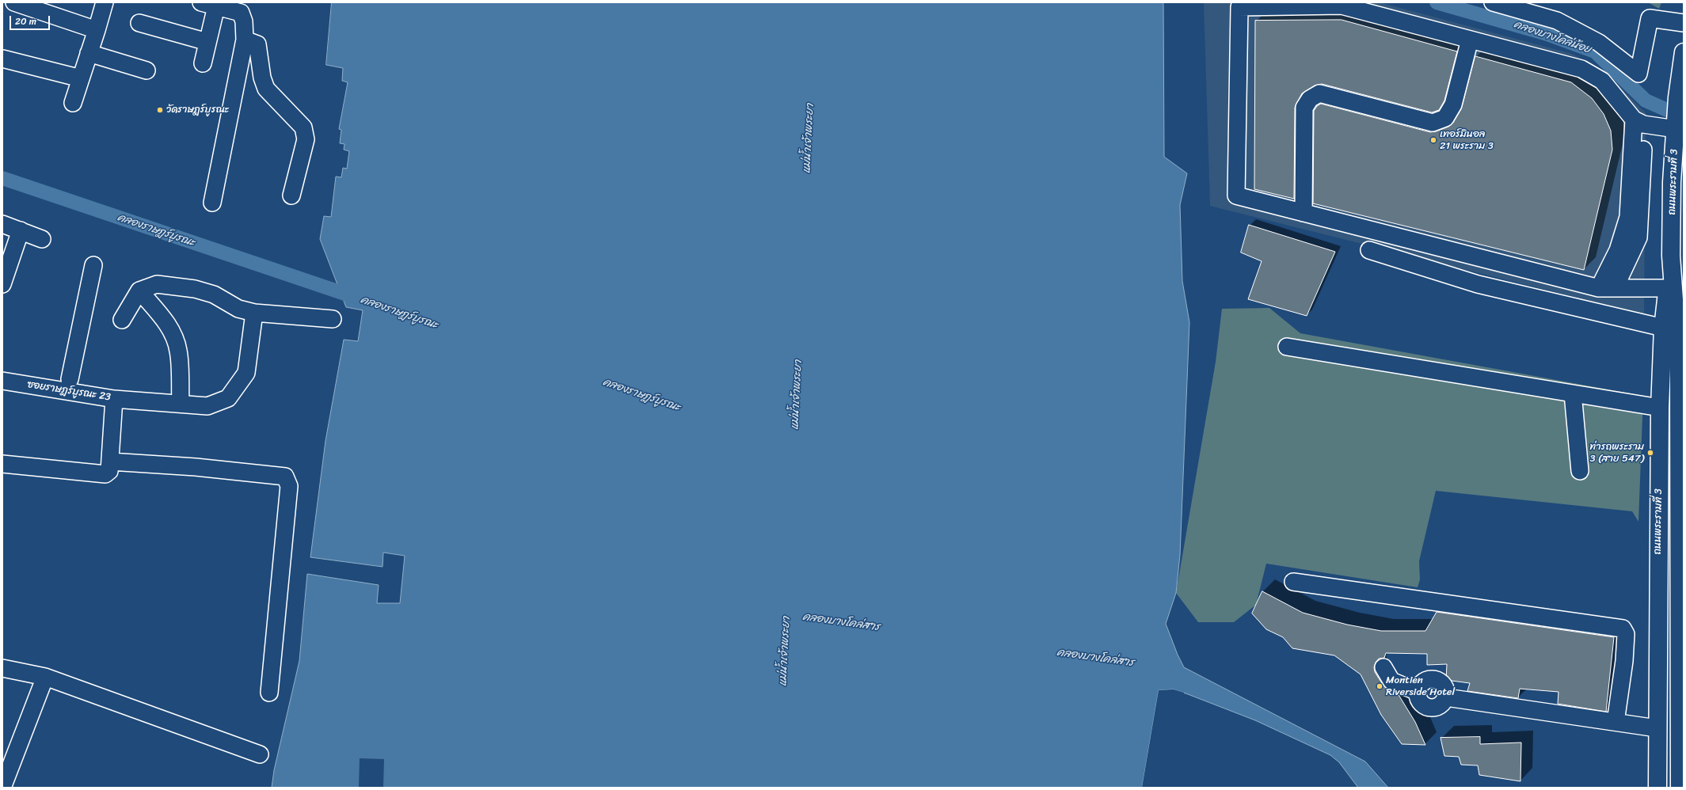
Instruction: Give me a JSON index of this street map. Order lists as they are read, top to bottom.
{
  "streets": {
    "main road": ["ถนนพระรามที่ 3"],
    "street": ["ซอยราษฎร์บูรณะ 23"]
  },
  "water": [
    "คลองบางโคล่น้อย",
    "แม่น้ำเจ้าพระยา",
    "คลองราษฎร์บูรณะ",
    "คลองบางโคล่สาร"
  ],
  "places": [
    "วัดราษฎร์บูรณะ",
    "เทอร์มินอล 21 พระราม 3",
    "ท่ารถพระราม 3 (สาย 547)",
    "Montien Riverside Hotel"
  ],
  "scale_bar": "20 m"
}
